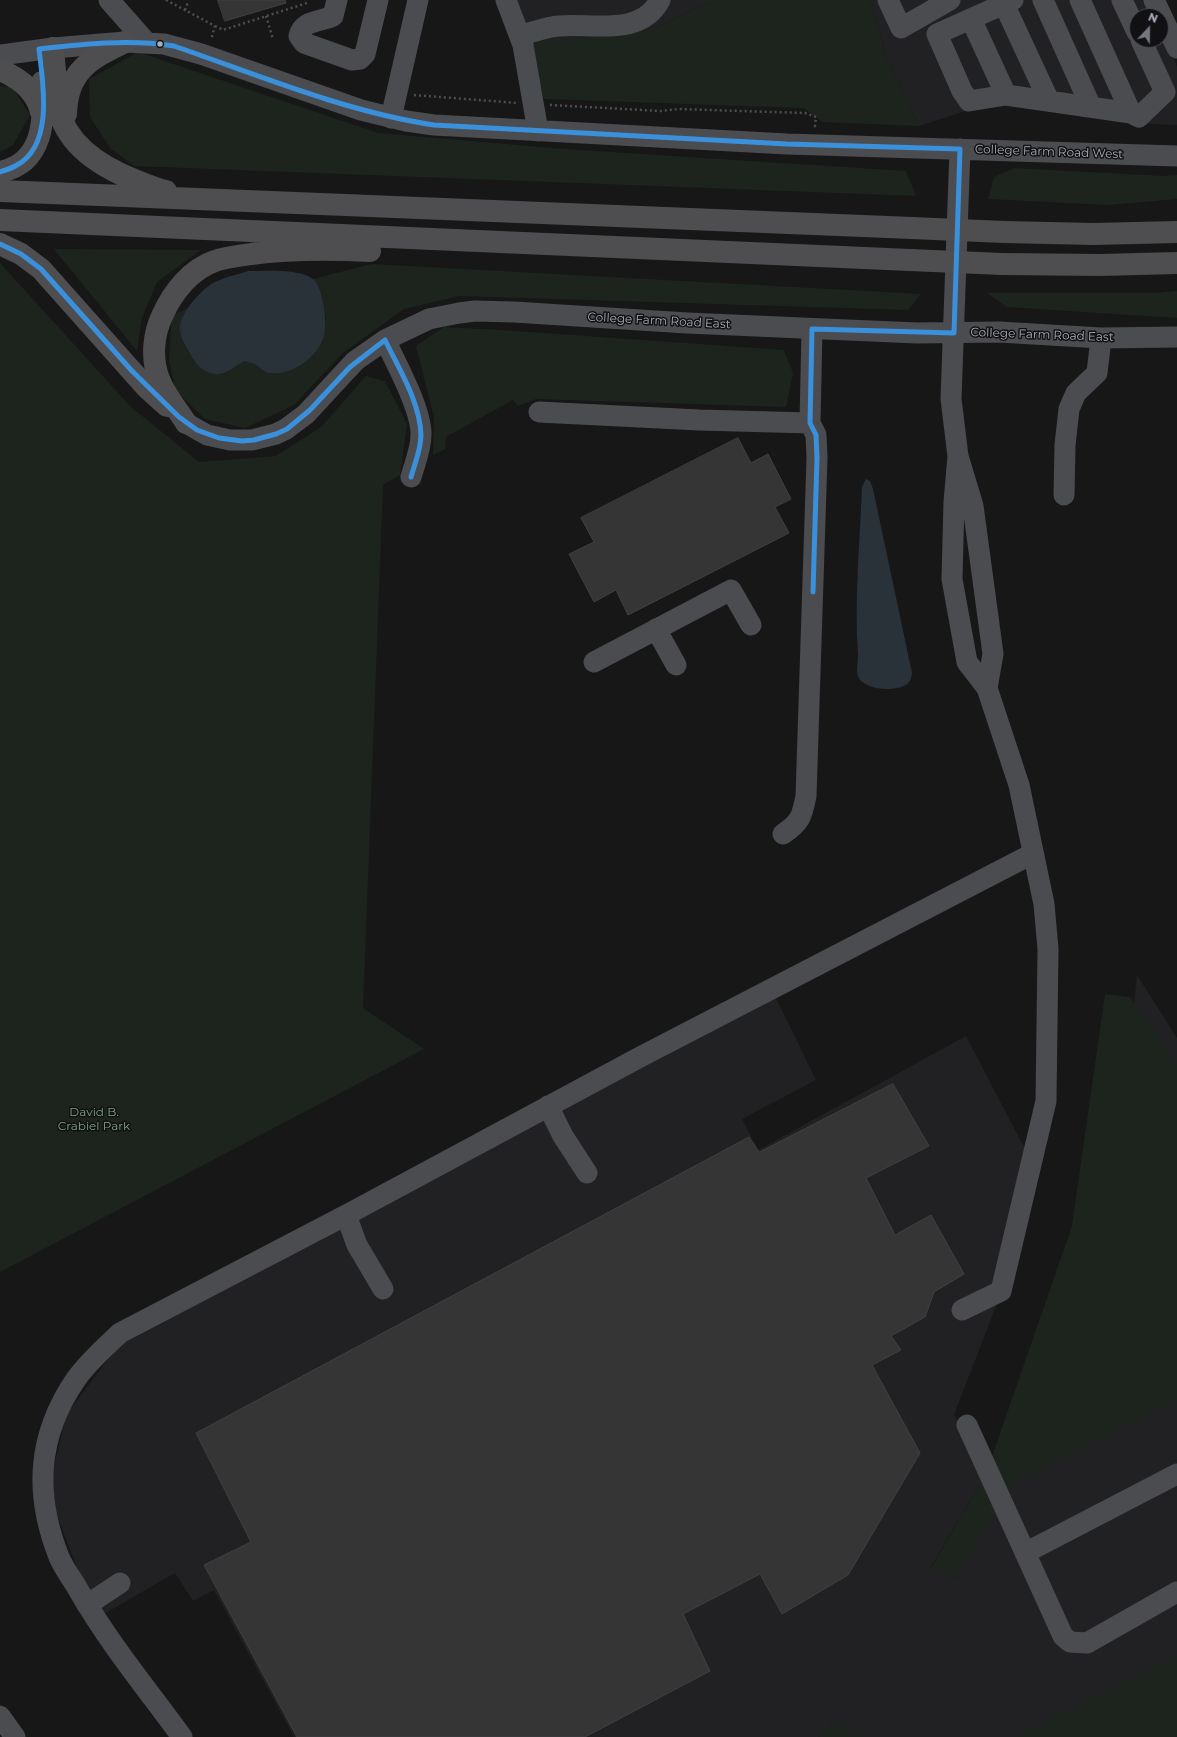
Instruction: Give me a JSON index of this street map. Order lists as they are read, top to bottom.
{
  "streets": {
    "street": ["College Farm Road West", "College Farm Road East"]
  },
  "parks": ["David B. Crabiel Park"],
  "north": "top"
}
